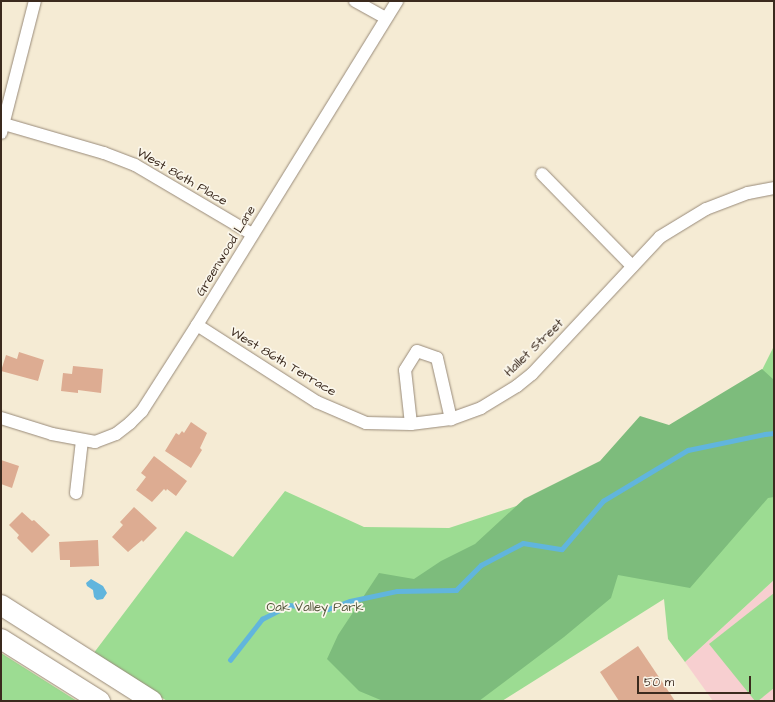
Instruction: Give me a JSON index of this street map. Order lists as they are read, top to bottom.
{
  "streets": {
    "street": [
      "West 86th Place",
      "Greenwood Lane",
      "Hallet Street",
      "West 86th Terrace"
    ]
  },
  "crossings": [
    ["West 86th Place", "Greenwood Lane"],
    ["Greenwood Lane", "West 86th Terrace"],
    ["Hallet Street", "West 86th Terrace"]
  ],
  "parks": ["Oak Valley Park"],
  "scale_bar": "50 m"
}
